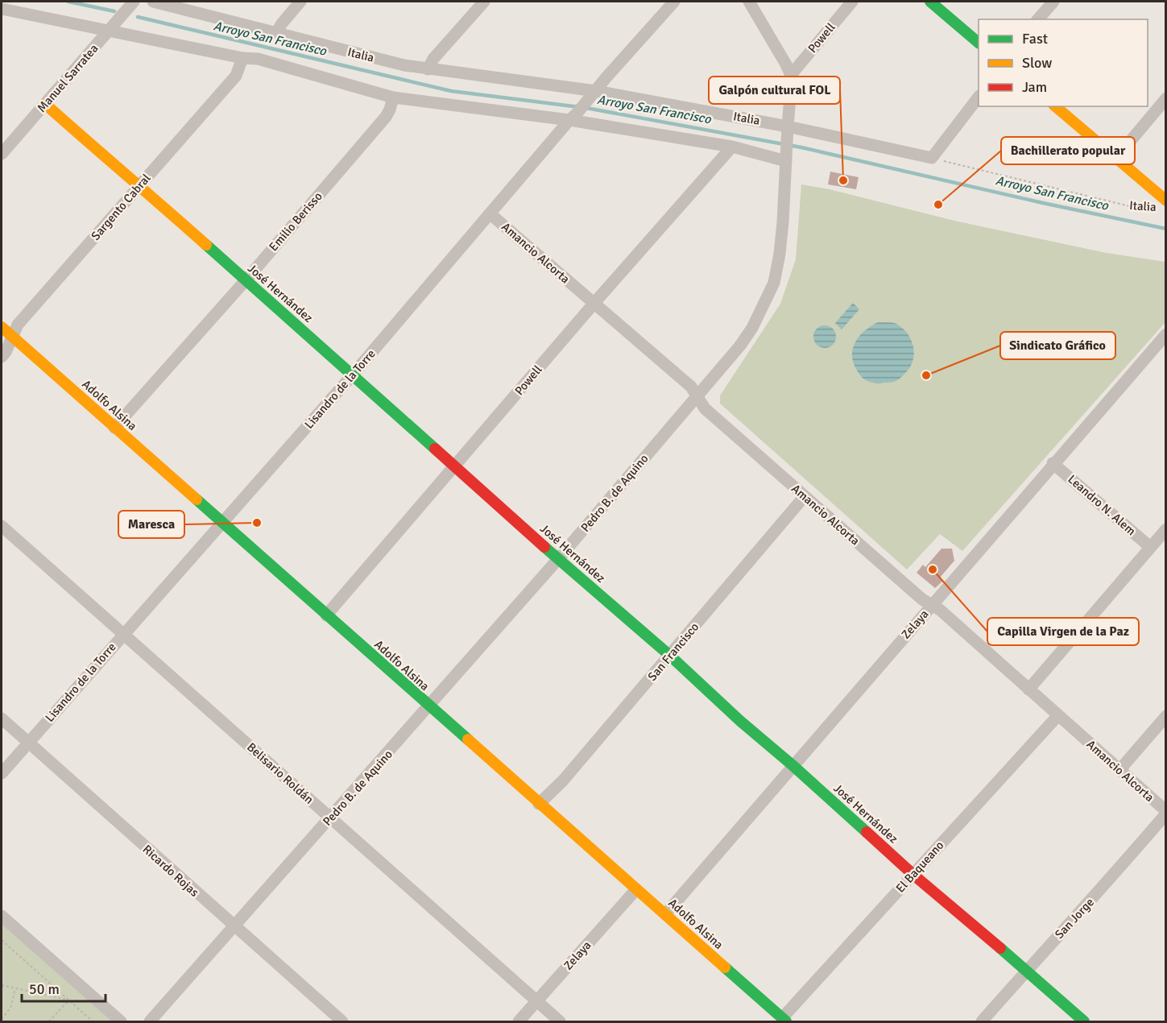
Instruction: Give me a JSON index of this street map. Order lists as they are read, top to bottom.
{
  "streets": {
    "street": [
      "Powell",
      "Italia",
      "Manuel Sarratea",
      "Sargento Cabral",
      "Emilio Berisso",
      "Amancio Alcorta",
      "José Hernández",
      "Lisandro de la Torre",
      "Adolfo Alsina",
      "Pedro B. de Aquino",
      "Leandro N. Alem",
      "Zelaya",
      "San Francisco",
      "Belisario Roldán",
      "El Baqueano",
      "Ricardo Rojas",
      "San Jorge"
    ]
  },
  "crossings": [
    ["Powell", "Amancio Alcorta"],
    ["Powell", "José Hernández"],
    ["Powell", "Adolfo Alsina"],
    ["Powell", "Pedro B. de Aquino"],
    ["Italia", "Lisandro de la Torre"],
    ["Italia", "Pedro B. de Aquino"],
    ["Manuel Sarratea", "José Hernández"],
    ["Sargento Cabral", "José Hernández"],
    ["Sargento Cabral", "Adolfo Alsina"],
    ["Emilio Berisso", "José Hernández"],
    ["Emilio Berisso", "Adolfo Alsina"],
    ["Amancio Alcorta", "Lisandro de la Torre"],
    ["Amancio Alcorta", "Pedro B. de Aquino"],
    ["Amancio Alcorta", "Zelaya"],
    ["Amancio Alcorta", "San Francisco"],
    ["Amancio Alcorta", "El Baqueano"],
    ["Amancio Alcorta", "San Jorge"],
    ["José Hernández", "Lisandro de la Torre"],
    ["José Hernández", "Pedro B. de Aquino"],
    ["José Hernández", "Zelaya"],
    ["José Hernández", "San Francisco"],
    ["José Hernández", "El Baqueano"],
    ["José Hernández", "San Jorge"],
    ["Lisandro de la Torre", "Adolfo Alsina"],
    ["Lisandro de la Torre", "Belisario Roldán"],
    ["Lisandro de la Torre", "Ricardo Rojas"],
    ["Adolfo Alsina", "Pedro B. de Aquino"],
    ["Adolfo Alsina", "Zelaya"],
    ["Adolfo Alsina", "San Francisco"],
    ["Adolfo Alsina", "El Baqueano"],
    ["Pedro B. de Aquino", "Belisario Roldán"],
    ["Pedro B. de Aquino", "Ricardo Rojas"],
    ["Leandro N. Alem", "Zelaya"],
    ["Zelaya", "Belisario Roldán"]
  ],
  "water": ["Arroyo San Francisco"],
  "places": [
    "Galpón cultural FOL",
    "Bachillerato popular",
    "Sindicato Gráfico",
    "Maresca",
    "Capilla Virgen de la Paz"
  ],
  "legend": ["Fast", "Slow", "Jam"],
  "scale_bar": "50 m"
}
